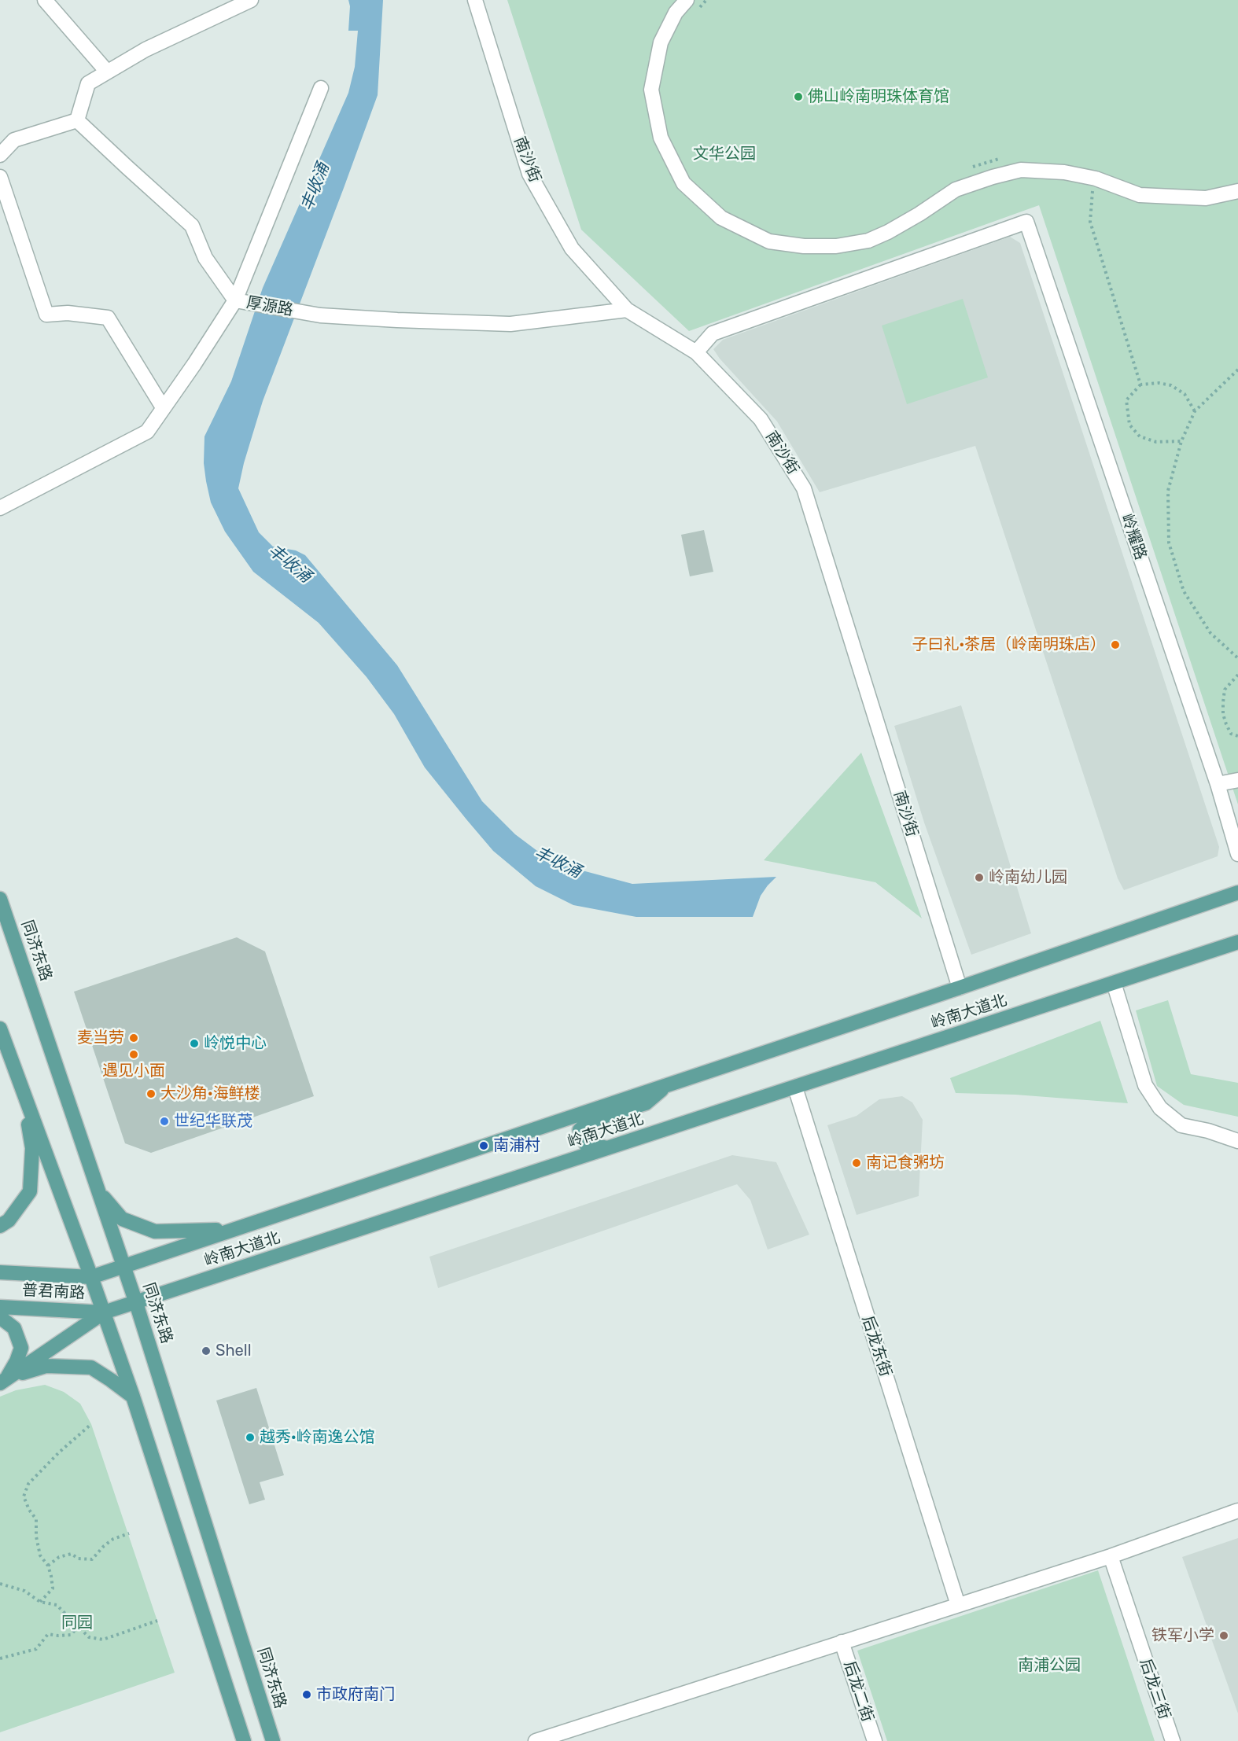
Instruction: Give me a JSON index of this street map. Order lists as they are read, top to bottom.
{
  "streets": {
    "main road": ["同济东路", "岭南大道北", "普君南路"],
    "street": [
      "南沙街",
      "厚源路",
      "岭耀路",
      "后龙东街",
      "后龙三街",
      "后龙二街"
    ]
  },
  "crossings": [
    ["南沙街", "厚源路"],
    ["南沙街", "岭耀路"],
    ["南沙街", "岭南大道北"],
    ["同济东路", "岭南大道北"],
    ["岭南大道北", "普君南路"],
    ["岭南大道北", "后龙东街"]
  ],
  "water": ["丰收涌"],
  "parks": ["文华公园", "同园", "南浦公园"],
  "places": [
    "佛山岭南明珠体育馆",
    "子曰礼·茶居（岭南明珠店）",
    "岭南幼儿园",
    "麦当劳",
    "岭悦中心",
    "遇见小面",
    "大沙角·海鲜楼",
    "世纪华联茂",
    "南浦村",
    "南记食粥坊",
    "Shell",
    "越秀·岭南逸公馆",
    "铁军小学",
    "市政府南门"
  ]
}
